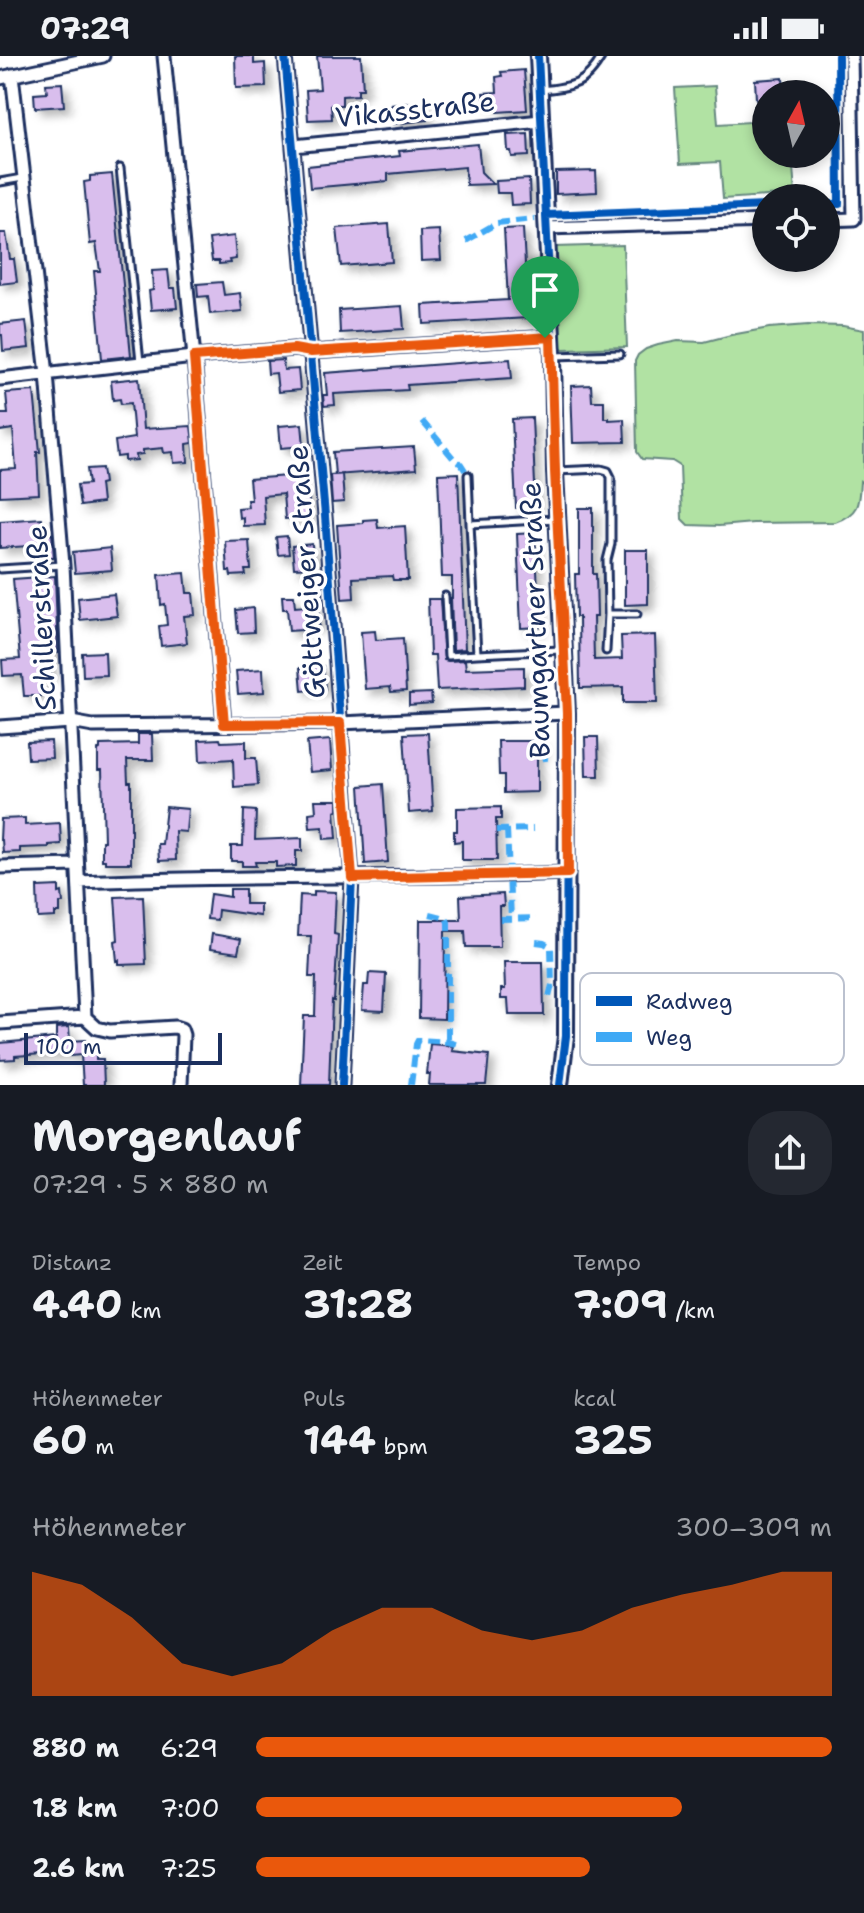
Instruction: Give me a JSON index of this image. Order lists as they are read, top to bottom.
{
  "streets": {
    "street": [
      "Vikasstraße",
      "Göttweiger Straße",
      "Schillerstraße",
      "Baumgartner Straße"
    ]
  },
  "crossings": [
    ["Vikasstraße", "Göttweiger Straße"],
    ["Vikasstraße", "Baumgartner Straße"]
  ],
  "legend": ["Radweg", "Weg"],
  "scale_bar": "100 m",
  "north": "top",
  "page": {
    "status": "07:29",
    "scale": "100 m",
    "heading": ["Morgenlauf", "07:29 · 5 × 880 m"],
    "stats": [
      ["Distanz", "4.40 km"],
      ["Zeit", "31:28"],
      ["Tempo", "7:09 /km"],
      ["Höhenmeter", "60 m"],
      ["Puls", "144 bpm"],
      ["kcal", "325"]
    ],
    "chart": ["Höhenmeter", "300–309 m"],
    "list": [
      {
        "name": "880 m",
        "note": "6:29"
      },
      {
        "name": "1.8 km",
        "note": "7:00"
      },
      {
        "name": "2.6 km",
        "note": "7:25"
      }
    ]
  }
}
